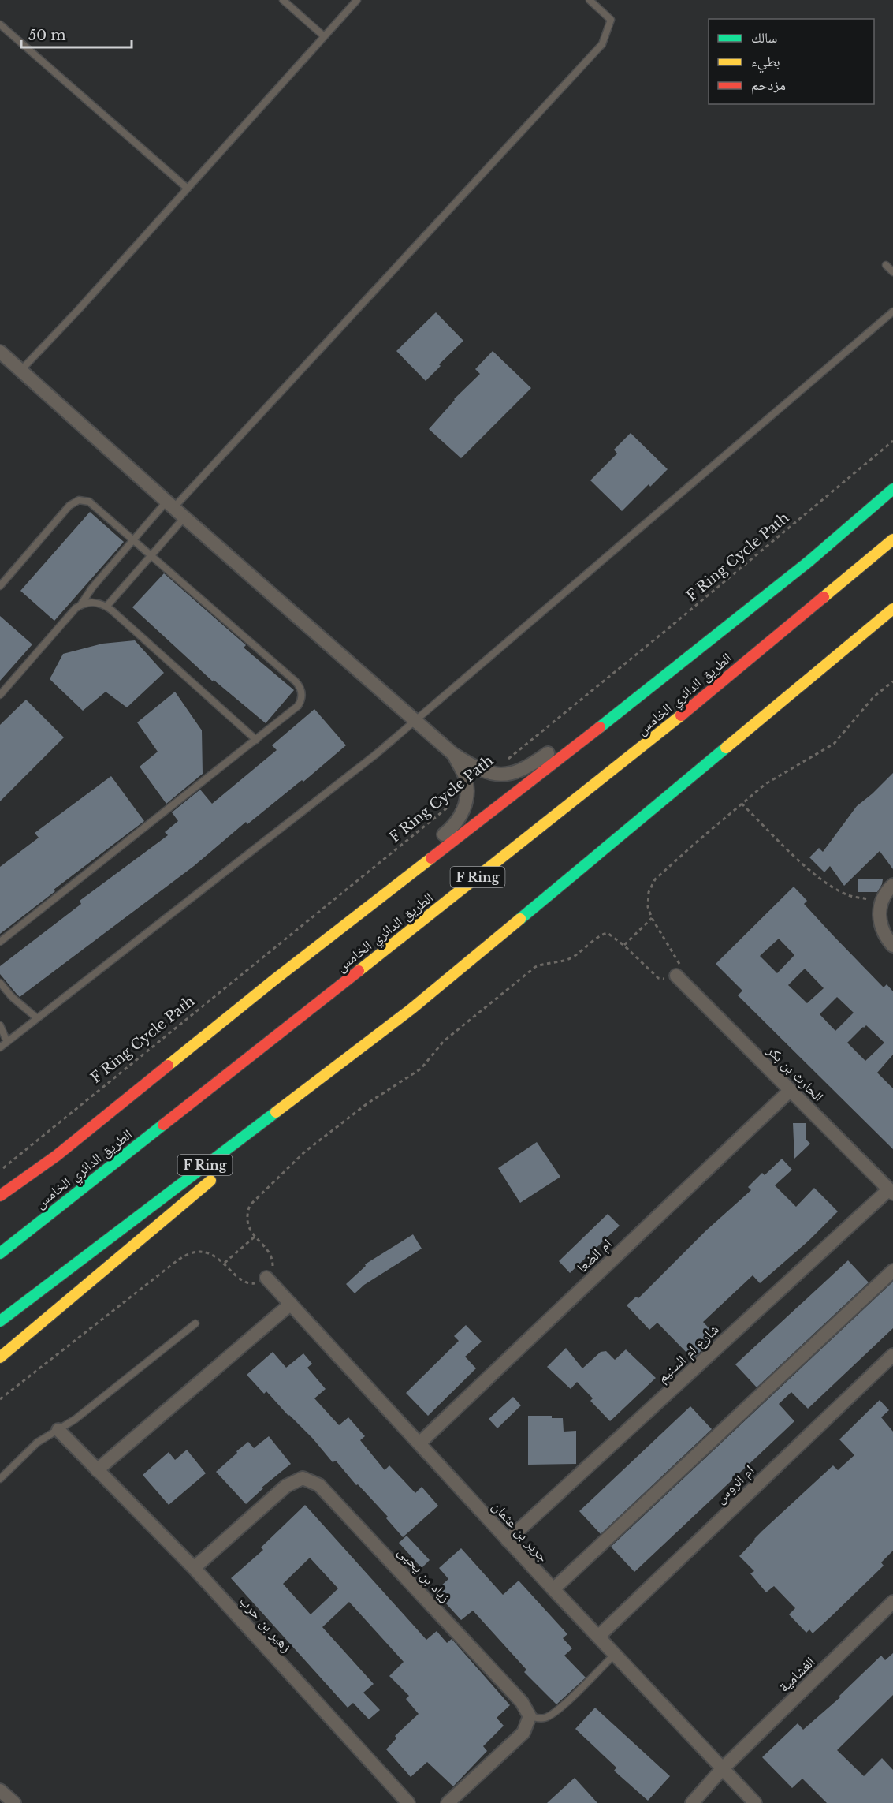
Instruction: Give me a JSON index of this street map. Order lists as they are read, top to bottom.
{
  "streets": {
    "highway": ["الطريق الدائري الخامس", "F Ring"],
    "street": [
      "الحارث بن بكر",
      "ام الضعا",
      "شارع ام السنيم",
      "ام الروس",
      "جرير بن عثمان",
      "زياد بن يحيى",
      "زهير بن حرب",
      "الغشامية"
    ],
    "path": ["F Ring Cycle Path"]
  },
  "crossings": [
    ["الحارث بن بكر", "ام الضعا"],
    ["الحارث بن بكر", "شارع ام السنيم"],
    ["ام الضعا", "جرير بن عثمان"],
    ["شارع ام السنيم", "جرير بن عثمان"],
    ["ام الروس", "جرير بن عثمان"],
    ["جرير بن عثمان", "الغشامية"],
    ["زياد بن يحيى", "زهير بن حرب"]
  ],
  "legend": ["سالك", "بطيء", "مزدحم"],
  "scale_bar": "50 m"
}
